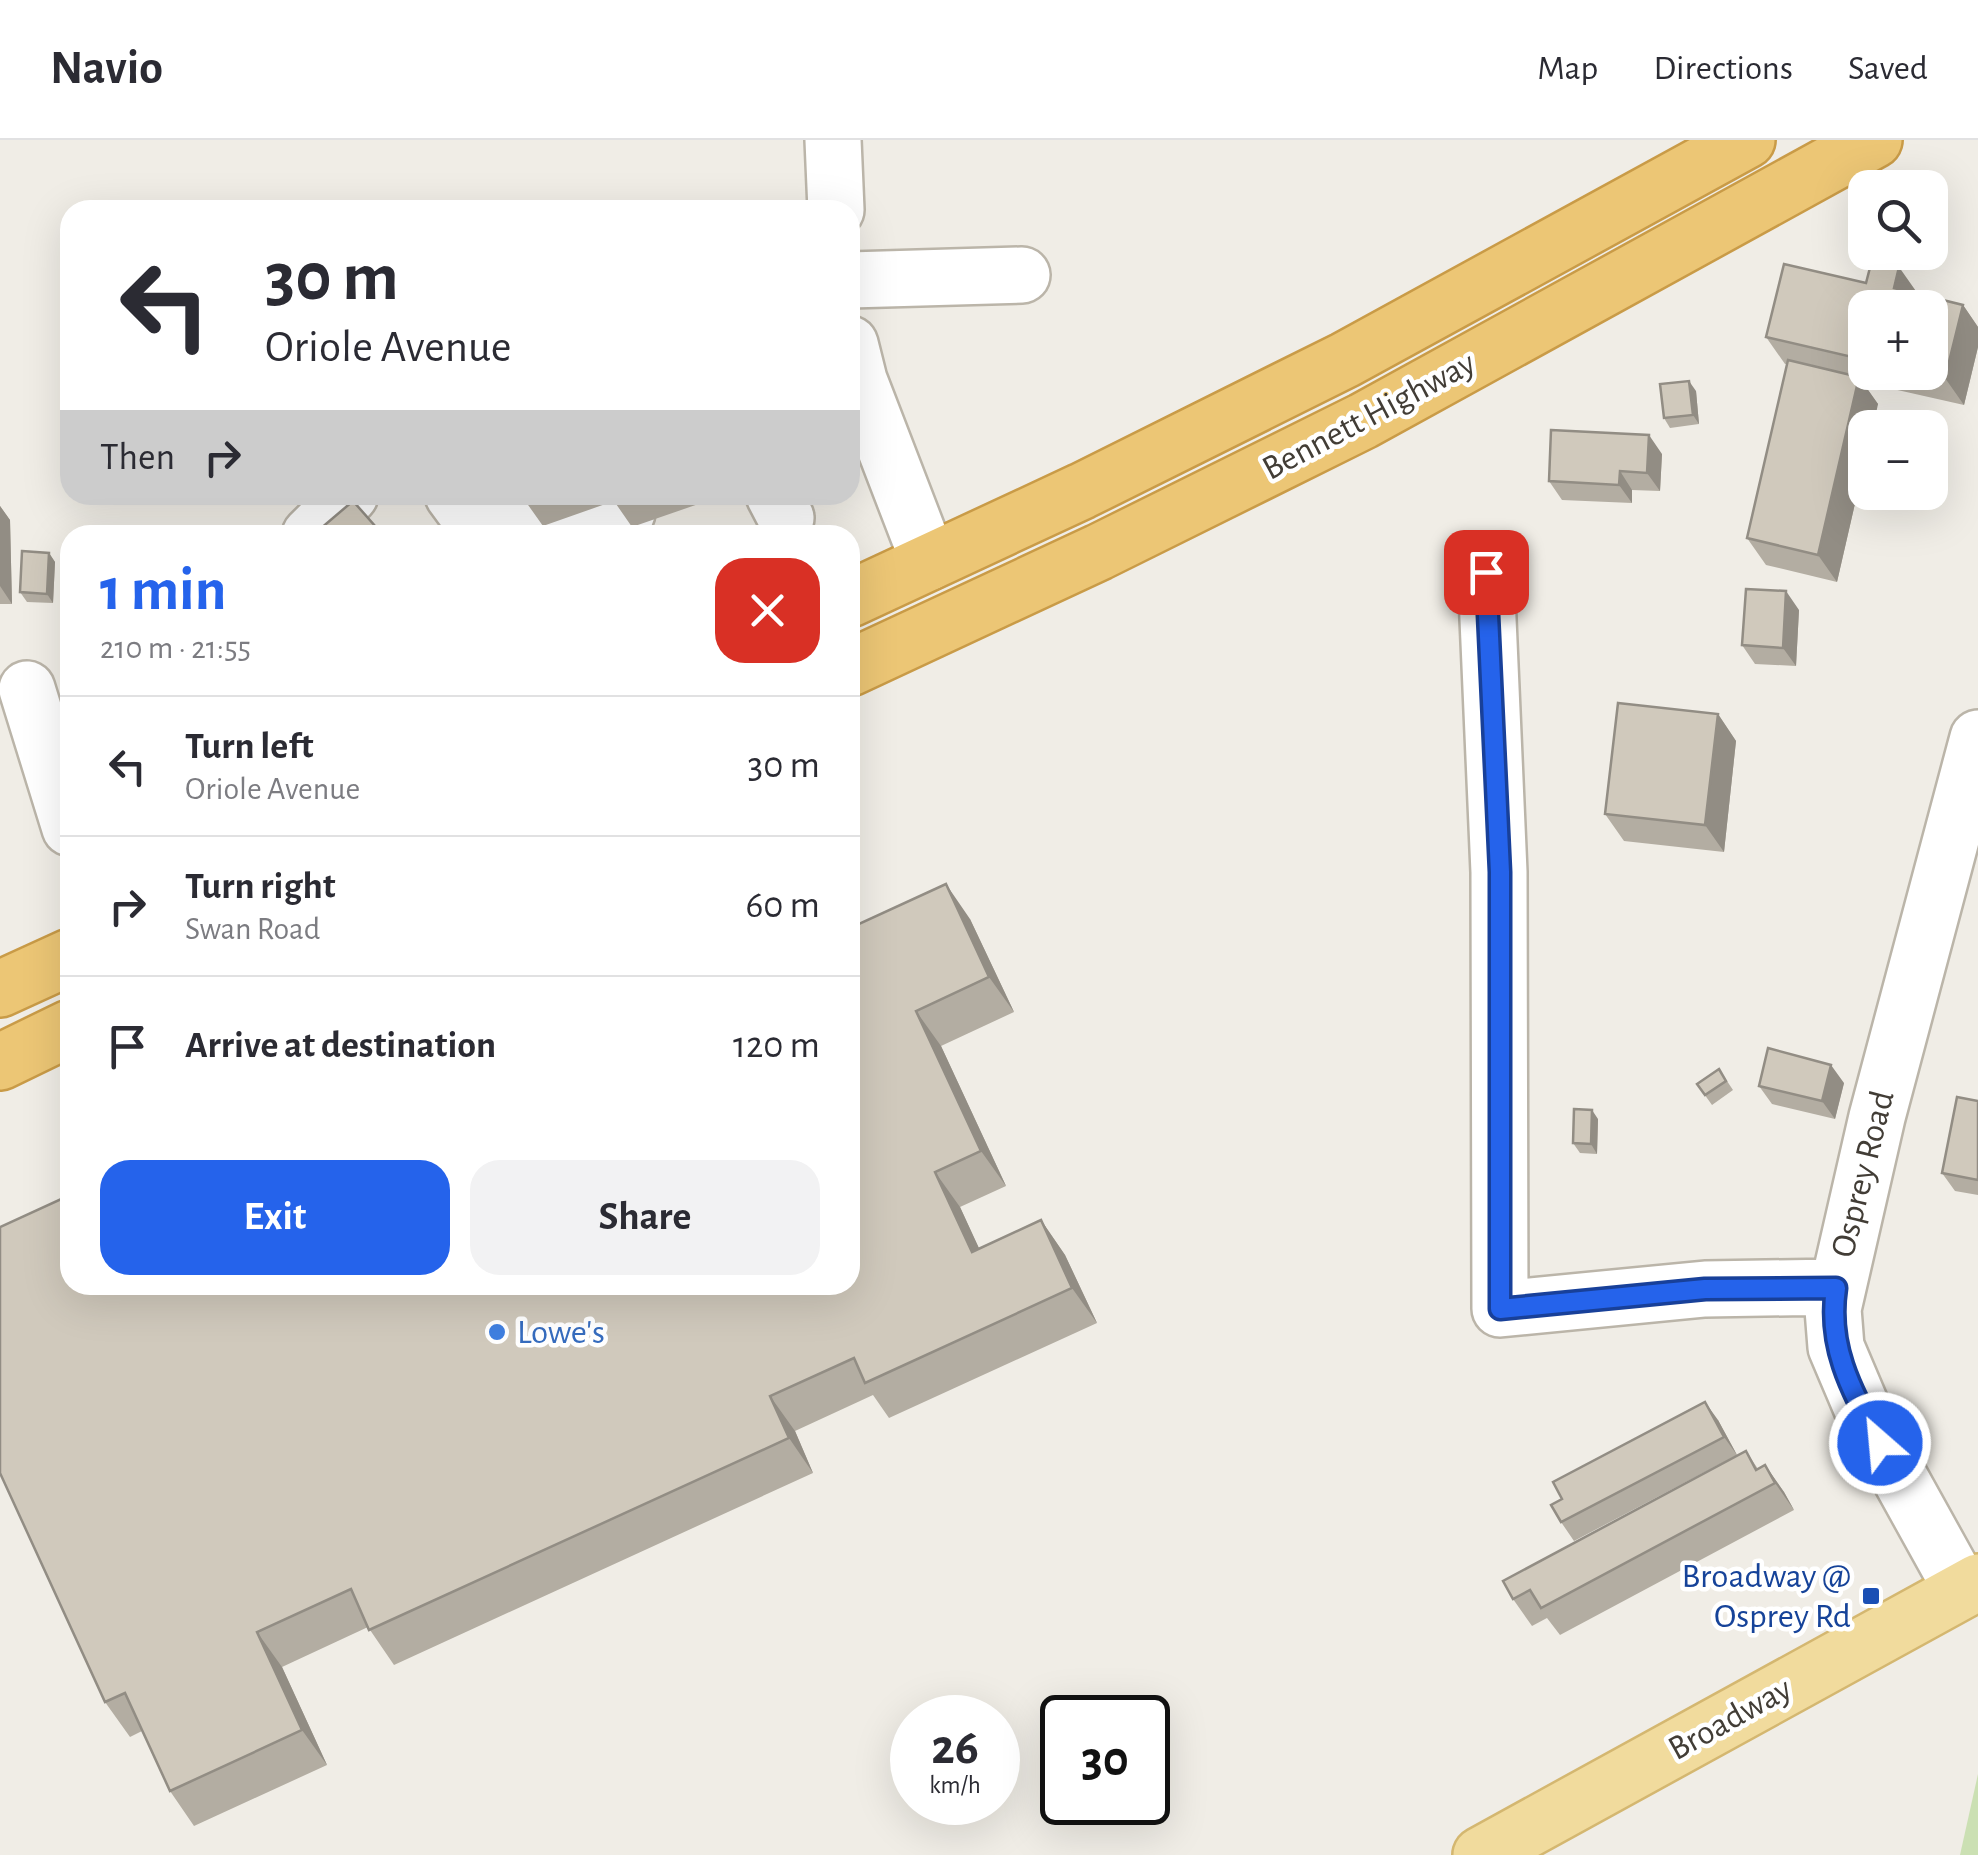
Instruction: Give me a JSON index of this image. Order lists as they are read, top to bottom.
{
  "streets": {
    "highway": ["Bennett Highway"],
    "main road": ["Broadway"],
    "street": ["Osprey Road"]
  },
  "crossings": [
    ["Osprey Road", "Broadway"]
  ],
  "places": {
    "other": ["Lowe's"],
    "transit": ["Broadway @ Osprey Rd"]
  },
  "page": {
    "header": "Navio",
    "nav": ["Map", "Directions", "Saved"],
    "map_buttons": ["+", "−"],
    "turn": ["30 m", "Oriole Avenue"],
    "then": "Then",
    "heading": ["1 min", "210 m · 21:55"],
    "list": [
      {
        "name": "Turn left",
        "note": "Oriole Avenue",
        "value": "30 m"
      },
      {
        "name": "Turn right",
        "note": "Swan Road",
        "value": "60 m"
      },
      {
        "name": "Arrive at destination",
        "value": "120 m"
      }
    ],
    "buttons": ["Exit", "Share"],
    "speed": "26 km/h",
    "limit": "30"
  }
}
